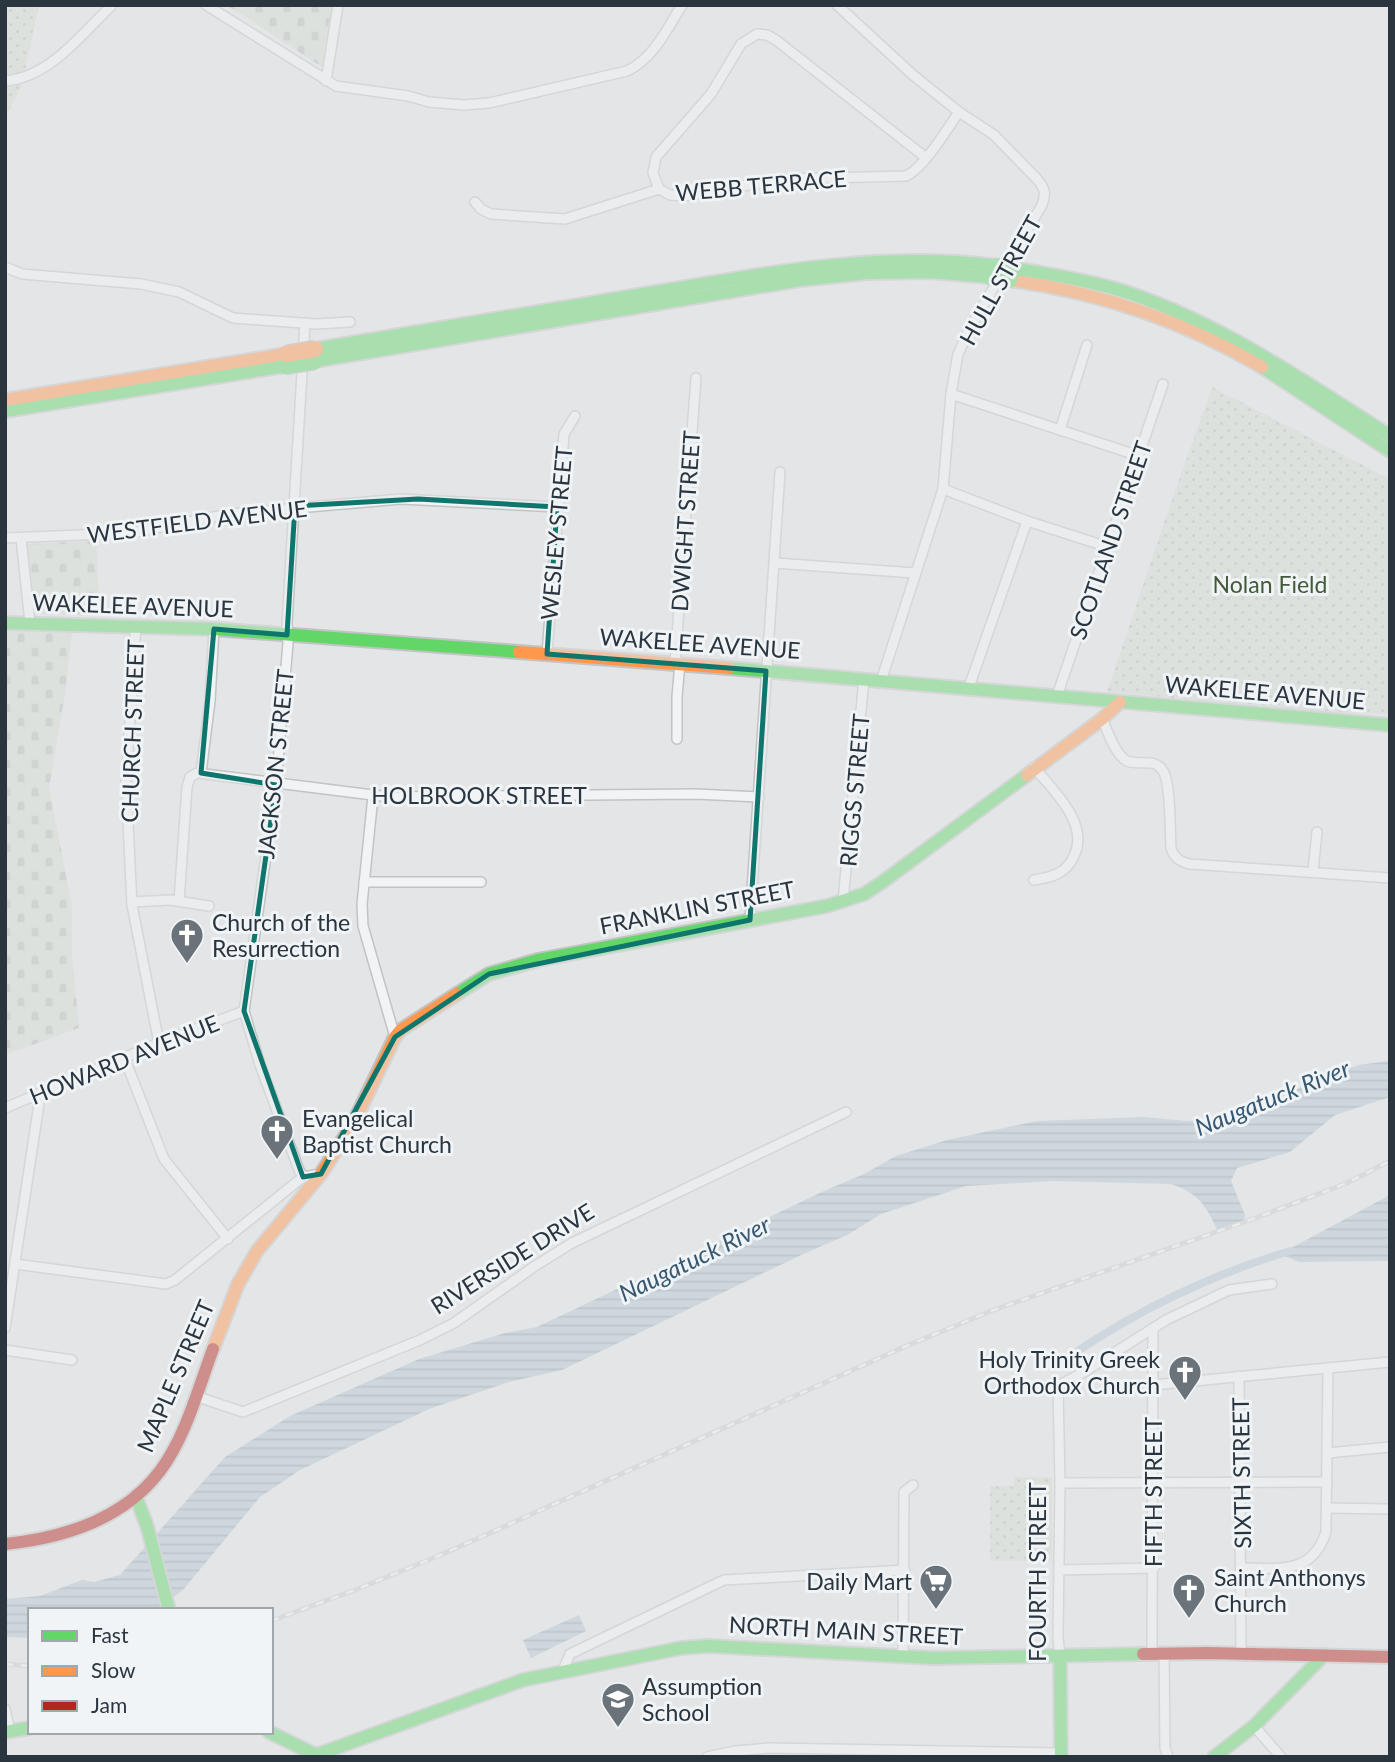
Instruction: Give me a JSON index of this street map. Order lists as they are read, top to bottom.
{
  "streets": {
    "main road": [
      "WAKELEE AVENUE",
      "FRANKLIN STREET",
      "MAPLE STREET",
      "FOURTH STREET",
      "NORTH MAIN STREET"
    ],
    "street": [
      "WEBB TERRACE",
      "HULL STREET",
      "WESTFIELD AVENUE",
      "DWIGHT STREET",
      "WESLEY STREET",
      "SCOTLAND STREET",
      "CHURCH STREET",
      "JACKSON STREET",
      "RIGGS STREET",
      "HOLBROOK STREET",
      "HOWARD AVENUE",
      "RIVERSIDE DRIVE",
      "SIXTH STREET",
      "FIFTH STREET"
    ]
  },
  "crossings": [
    ["WEBB TERRACE", "HULL STREET"],
    ["HULL STREET", "WAKELEE AVENUE"],
    ["WESTFIELD AVENUE", "WESLEY STREET"],
    ["WESTFIELD AVENUE", "JACKSON STREET"],
    ["DWIGHT STREET", "WAKELEE AVENUE"],
    ["WESLEY STREET", "WAKELEE AVENUE"],
    ["SCOTLAND STREET", "WAKELEE AVENUE"],
    ["WAKELEE AVENUE", "CHURCH STREET"],
    ["WAKELEE AVENUE", "JACKSON STREET"],
    ["WAKELEE AVENUE", "RIGGS STREET"],
    ["WAKELEE AVENUE", "FRANKLIN STREET"],
    ["CHURCH STREET", "HOWARD AVENUE"],
    ["JACKSON STREET", "HOLBROOK STREET"],
    ["JACKSON STREET", "HOWARD AVENUE"],
    ["RIGGS STREET", "FRANKLIN STREET"],
    ["RIVERSIDE DRIVE", "MAPLE STREET"],
    ["SIXTH STREET", "NORTH MAIN STREET"],
    ["FIFTH STREET", "FOURTH STREET"],
    ["FIFTH STREET", "NORTH MAIN STREET"],
    ["FOURTH STREET", "NORTH MAIN STREET"]
  ],
  "water": ["Naugatuck River"],
  "parks": ["Nolan Field"],
  "places": {
    "church": [
      "Church of the Resurrection",
      "Evangelical Baptist Church",
      "Holy Trinity Greek Orthodox Church",
      "Saint Anthonys Church"
    ],
    "supermarket": ["Daily Mart"],
    "school or university": ["Assumption School"]
  },
  "legend": ["Fast", "Slow", "Jam"]
}
